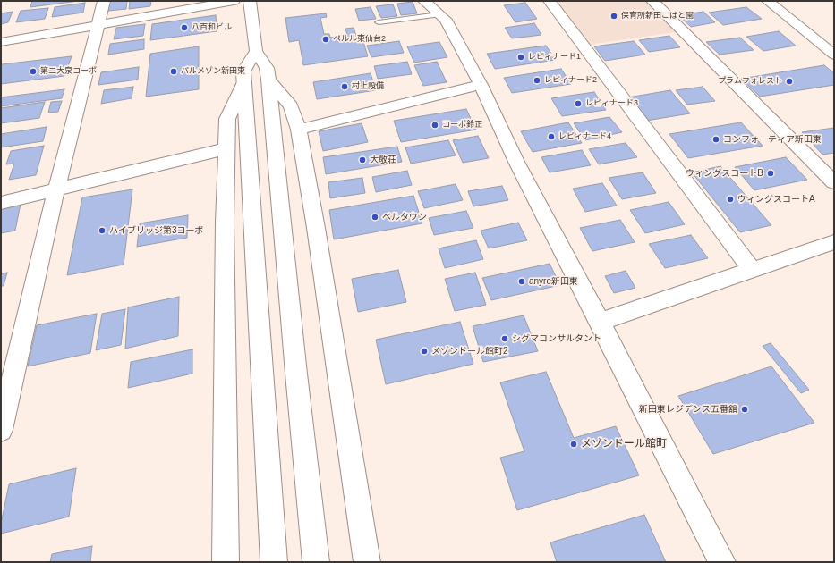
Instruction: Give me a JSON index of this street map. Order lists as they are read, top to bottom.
{
  "places": [
    "保育所新田こばと園",
    "八百和ビル",
    "ペルル東仙台2",
    "レピィナード1",
    "第二大泉コーポ",
    "パルメゾン新田東",
    "レピィナード2",
    "プラムフォレスト",
    "村上設備",
    "レピィナード3",
    "コーポ鈴正",
    "レピィナード4",
    "コンフォーティア新田東",
    "大敬荘",
    "ウィングスコートB",
    "ウィングスコートA",
    "ベルタウン",
    "ハイブリッジ第3コーポ",
    "anyre新田東",
    "シグマコンサルタント",
    "メゾンドール館町2",
    "新田東レジデンス五番舘",
    "メゾンドール館町"
  ]
}
